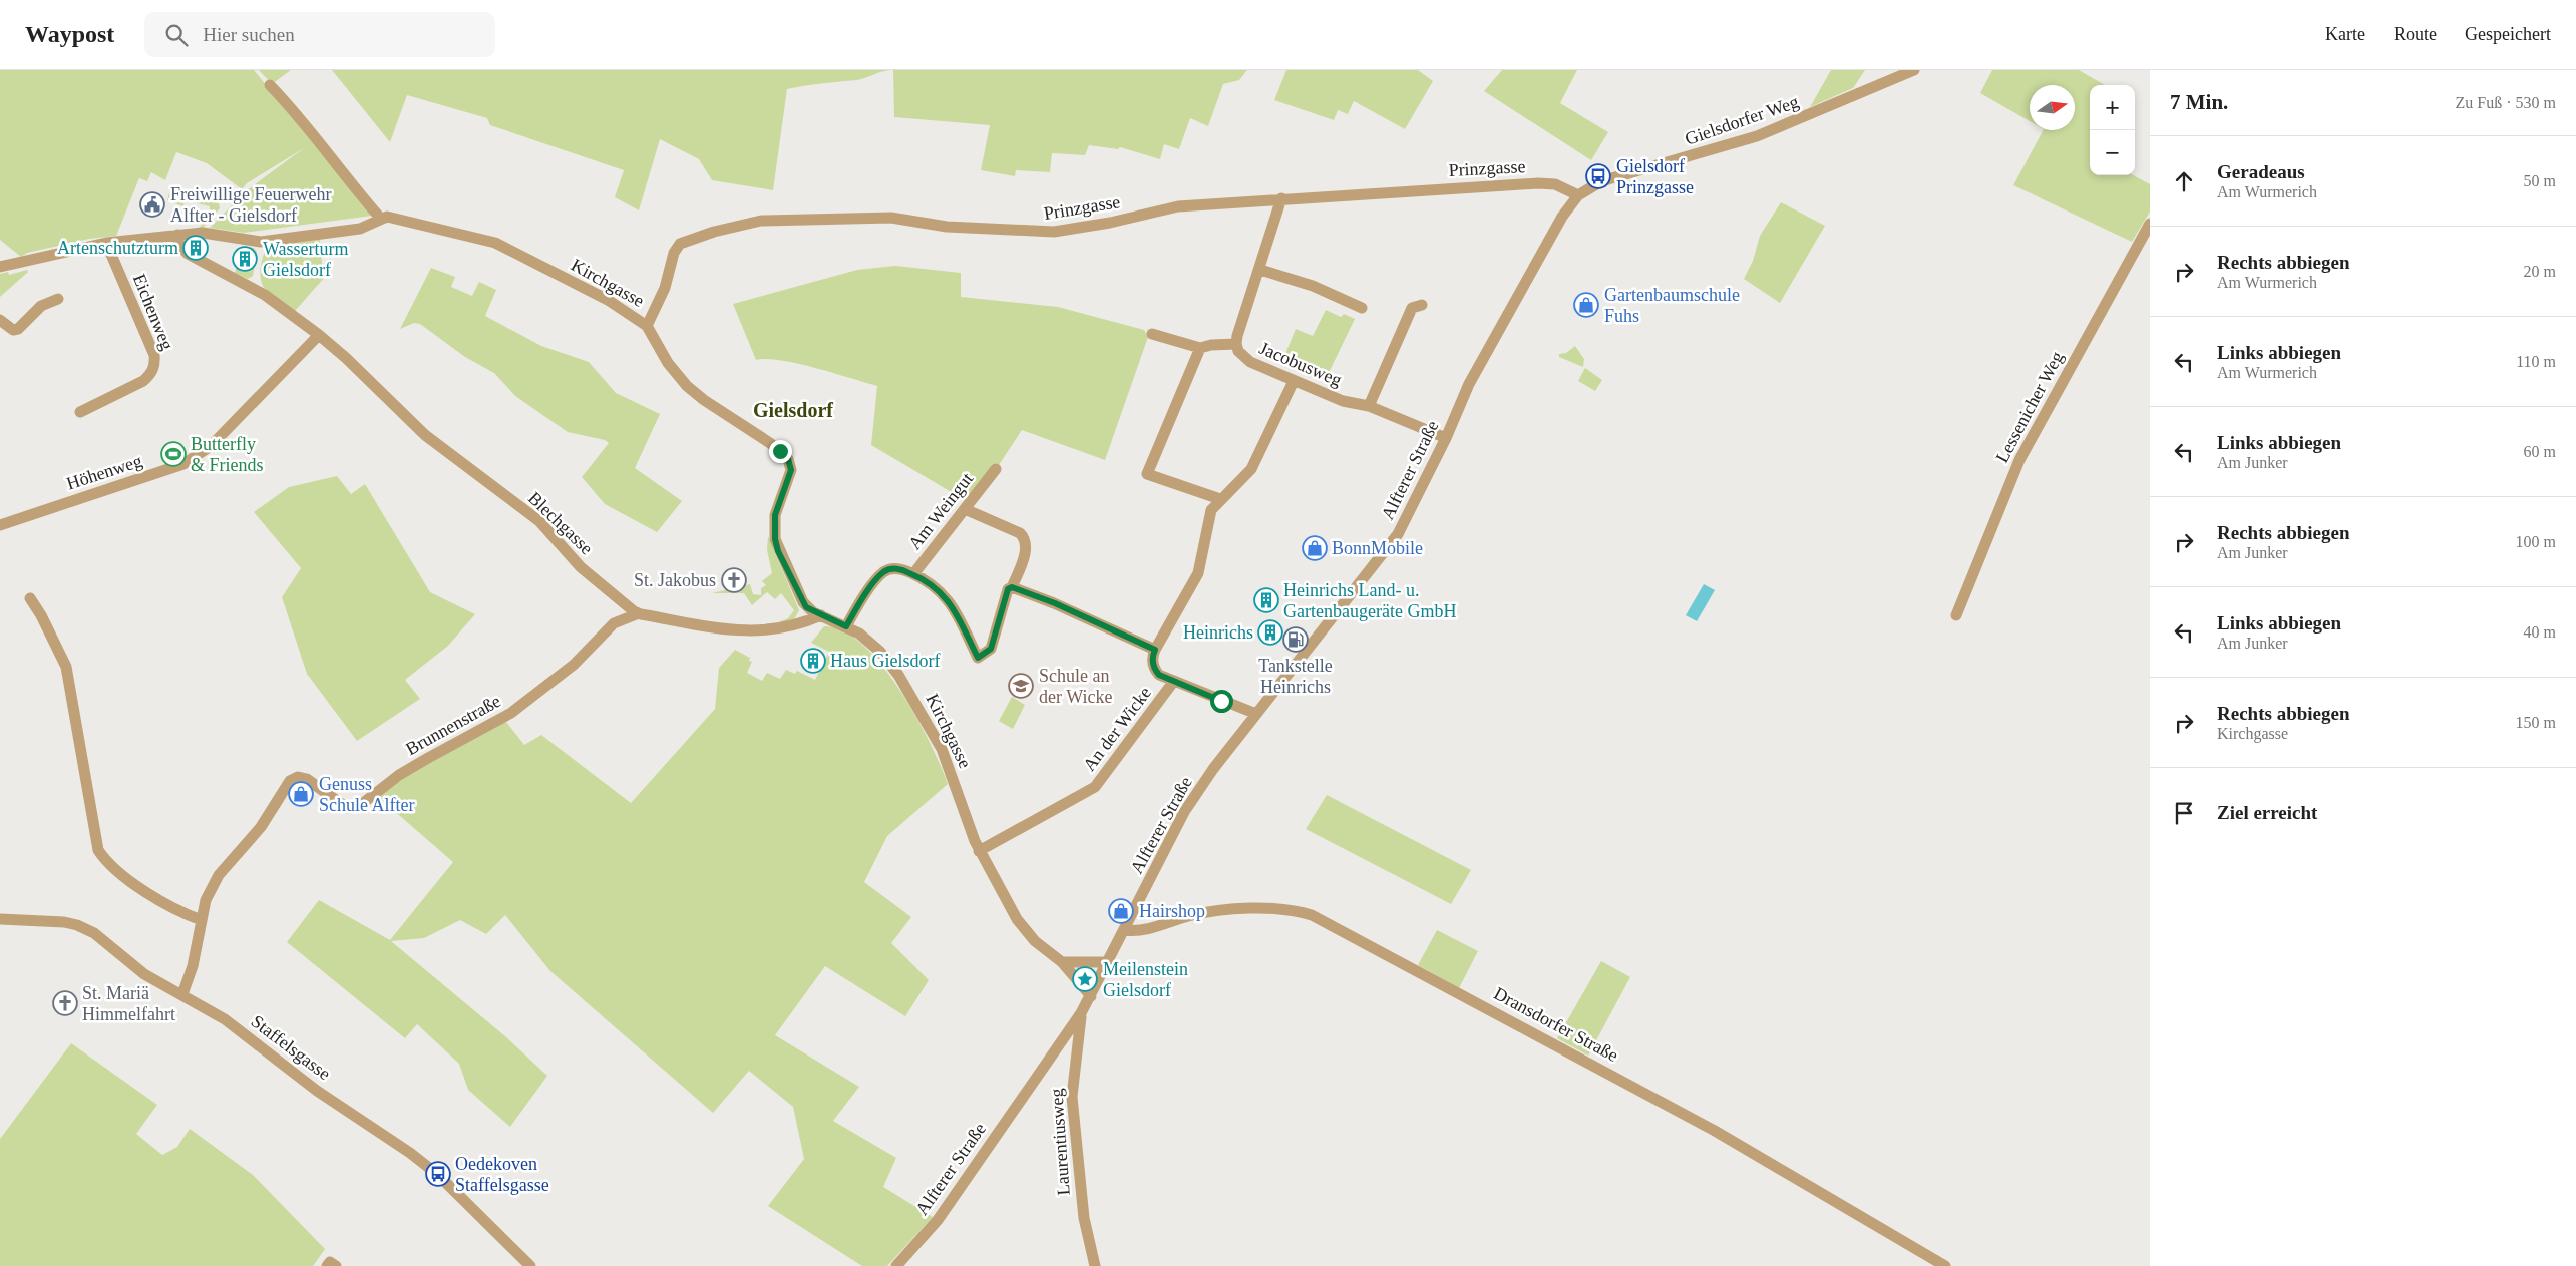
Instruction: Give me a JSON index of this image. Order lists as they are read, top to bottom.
{
  "streets": {
    "street": [
      "Gielsdorfer Weg",
      "Prinzgasse",
      "Kirchgasse",
      "Eichenweg",
      "Jacobusweg",
      "Lessenicher Weg",
      "Alfterer Straße",
      "Höhenweg",
      "Am Weingut",
      "Blechgasse",
      "Brunnenstraße",
      "An der Wicke",
      "Dransdorfer Straße",
      "Staffelsgasse",
      "Laurentiusweg"
    ]
  },
  "crossings": [
    ["Gielsdorfer Weg", "Prinzgasse"],
    ["Gielsdorfer Weg", "Alfterer Straße"],
    ["Prinzgasse", "Kirchgasse"],
    ["Prinzgasse", "Jacobusweg"],
    ["Prinzgasse", "Alfterer Straße"],
    ["Kirchgasse", "Alfterer Straße"],
    ["Kirchgasse", "Blechgasse"],
    ["Kirchgasse", "An der Wicke"],
    ["Jacobusweg", "Alfterer Straße"],
    ["Alfterer Straße", "Dransdorfer Straße"],
    ["Alfterer Straße", "Laurentiusweg"],
    ["Höhenweg", "Blechgasse"],
    ["Blechgasse", "Brunnenstraße"],
    ["Brunnenstraße", "Staffelsgasse"]
  ],
  "districts": ["Gielsdorf"],
  "places": {
    "bus stop": ["Gielsdorf Prinzgasse", "Oedekoven Staffelsgasse"],
    "public building": ["Freiwillige Feuerwehr Alfter - Gielsdorf"],
    "building": [
      "Artenschutzturm",
      "Wasserturm Gielsdorf",
      "Heinrichs Land- u. Gartenbaugeräte GmbH",
      "Heinrichs",
      "Haus Gielsdorf"
    ],
    "shop": [
      "Gartenbaumschule Fuhs",
      "BonnMobile",
      "Genuss Schule Alfter",
      "Hairshop"
    ],
    "sports": ["Butterfly & Friends"],
    "church": ["St. Jakobus", "St. Mariä Himmelfahrt"],
    "fuel station": ["Tankstelle Heinrichs"],
    "school or university": ["Schule an der Wicke"],
    "place": ["Meilenstein Gielsdorf"]
  },
  "north": "right",
  "page": {
    "header": "Waypost",
    "search": "Hier suchen",
    "nav": ["Karte", "Route", "Gespeichert"],
    "heading": ["7 Min.", "Zu Fuß · 530 m"],
    "map_buttons": ["+", "−"],
    "list": [
      ["Geradeaus", "Am Wurmerich", "50 m"],
      ["Rechts abbiegen", "Am Wurmerich", "20 m"],
      ["Links abbiegen", "Am Wurmerich", "110 m"],
      ["Links abbiegen", "Am Junker", "60 m"],
      ["Rechts abbiegen", "Am Junker", "100 m"],
      ["Links abbiegen", "Am Junker", "40 m"],
      ["Rechts abbiegen", "Kirchgasse", "150 m"],
      "Ziel erreicht"
    ]
  }
}
